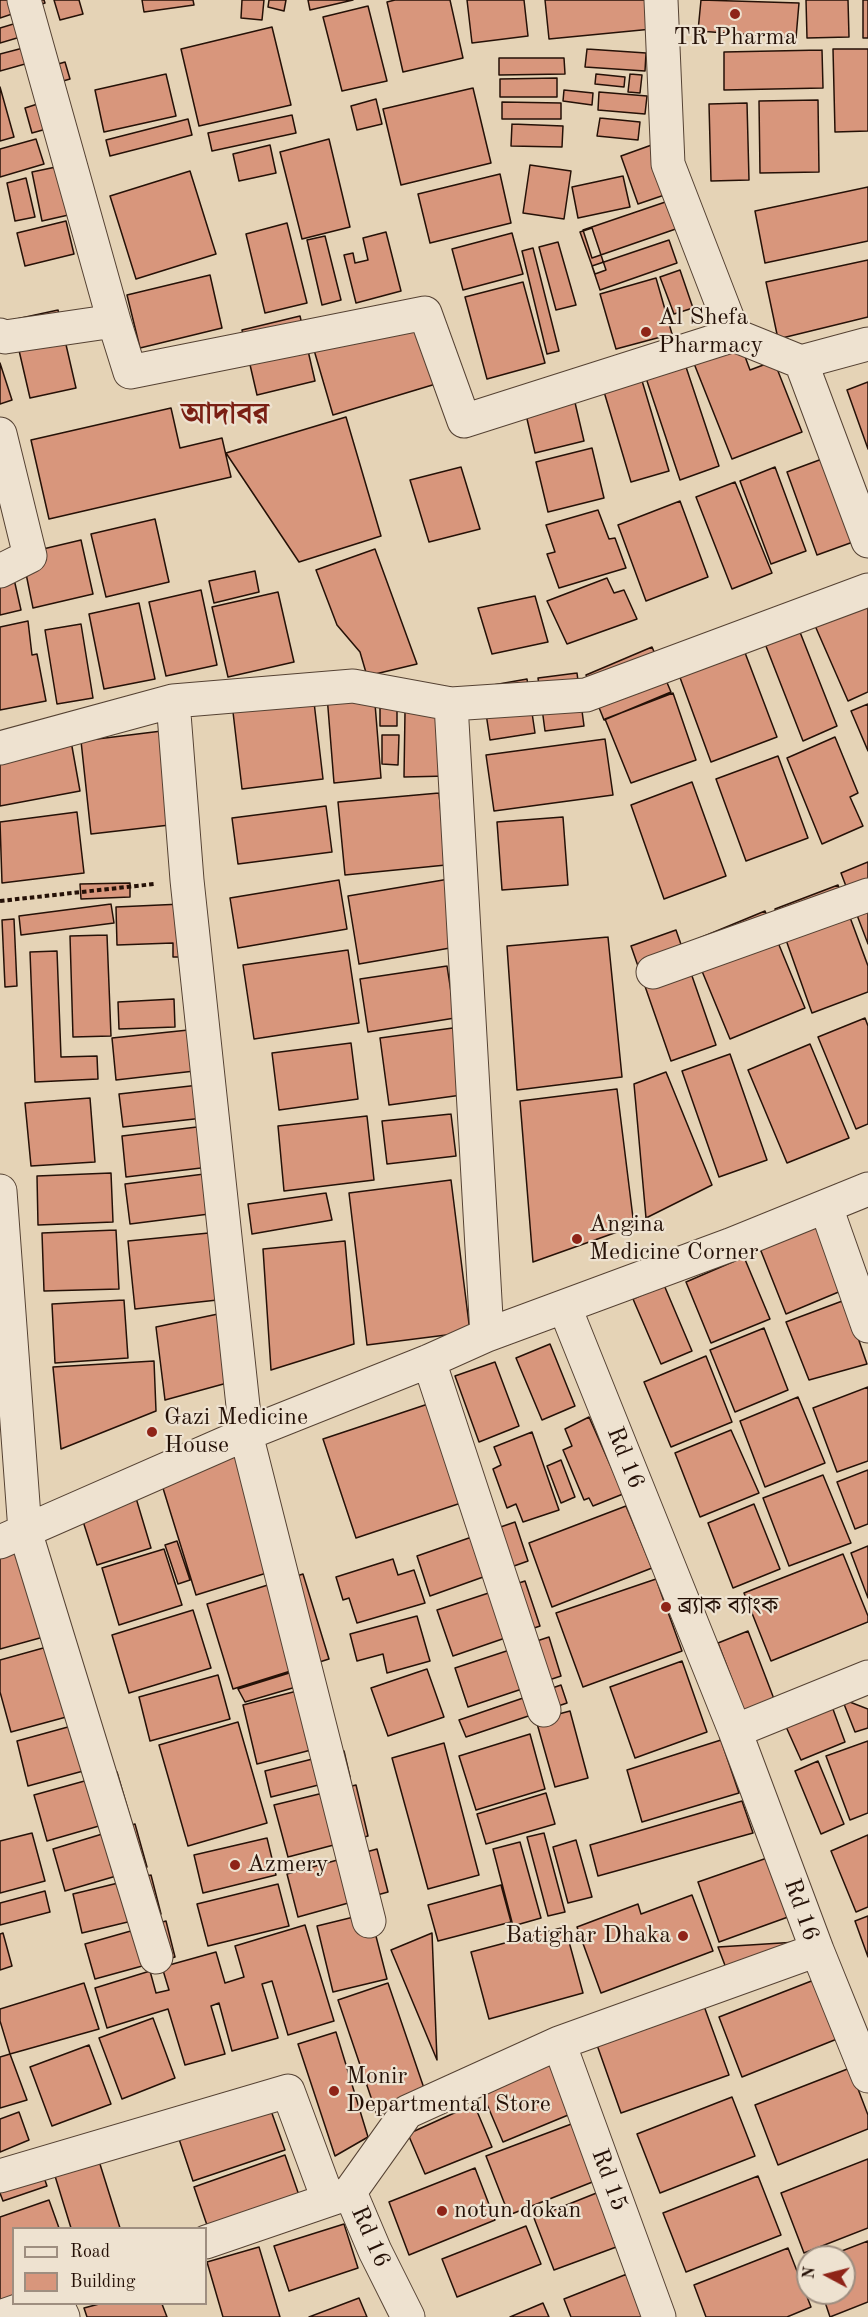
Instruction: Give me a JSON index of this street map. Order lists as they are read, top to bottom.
{
  "streets": {
    "street": ["Rd 16", "Rd 15"]
  },
  "crossings": [
    ["Rd 16", "Rd 15"]
  ],
  "districts": ["আদাবর"],
  "places": [
    "TR Pharma",
    "Al Shefa Pharmacy",
    "Angina Medicine Corner",
    "Gazi Medicine House",
    "ব্র্যাক ব্যাংক",
    "Azmery",
    "Batighar Dhaka",
    "Monir Departmental Store",
    "notun dokan"
  ],
  "legend": ["Road", "Building"],
  "north": "left"
}
